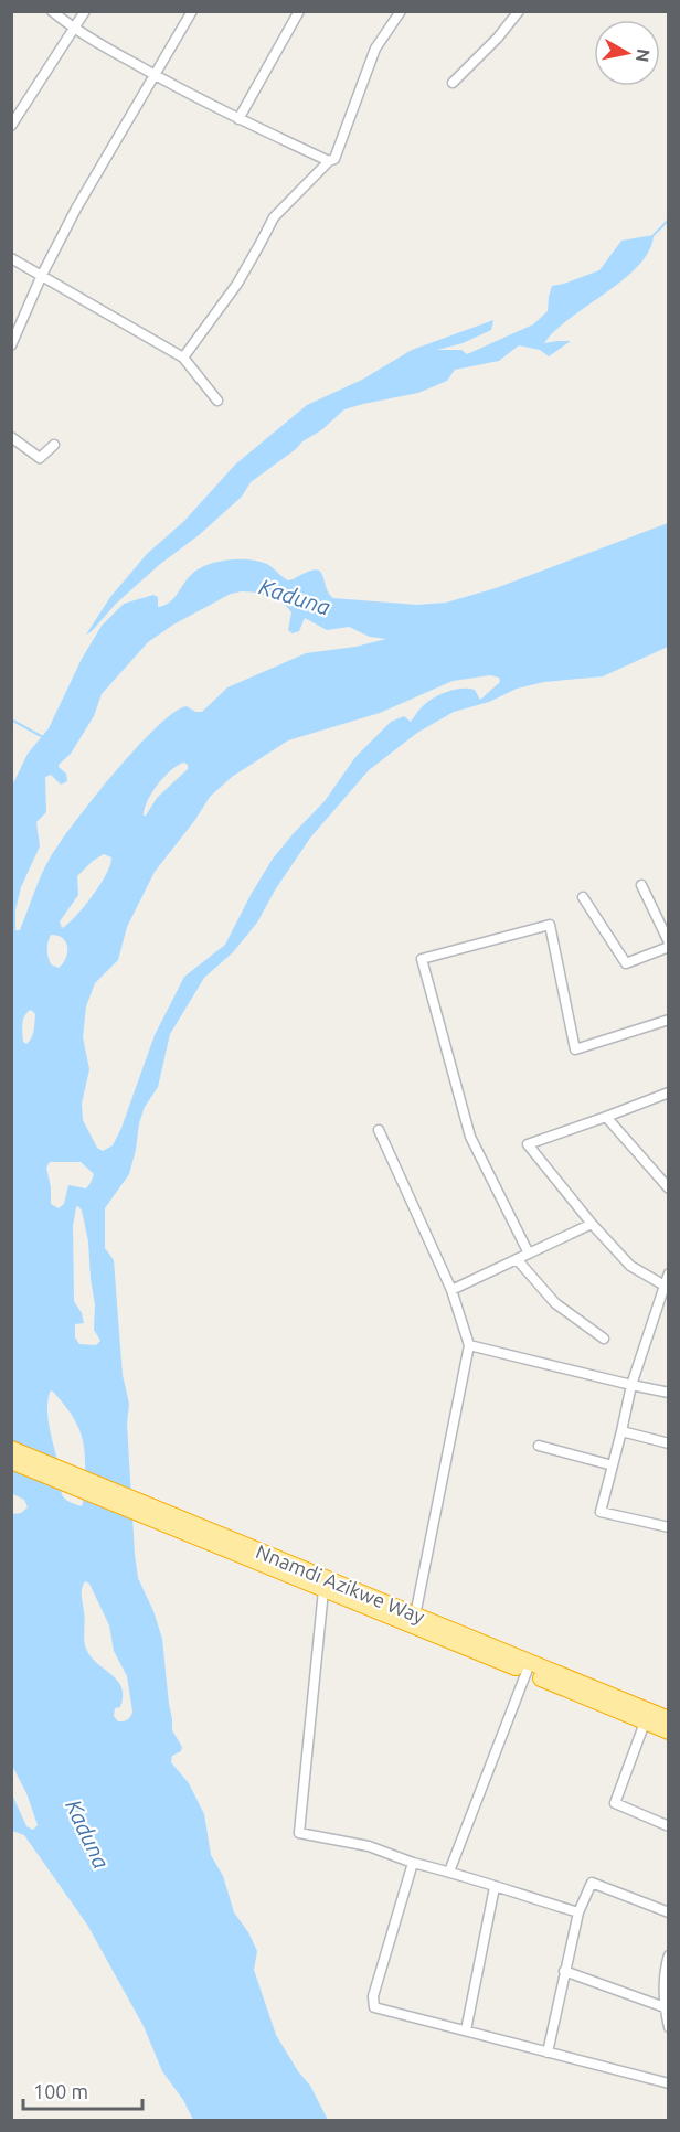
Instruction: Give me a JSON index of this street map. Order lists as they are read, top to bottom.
{
  "streets": {
    "highway": ["Nnamdi Azikwe Way"]
  },
  "water": ["Kaduna"],
  "scale_bar": "100 m",
  "north": "right"
}
